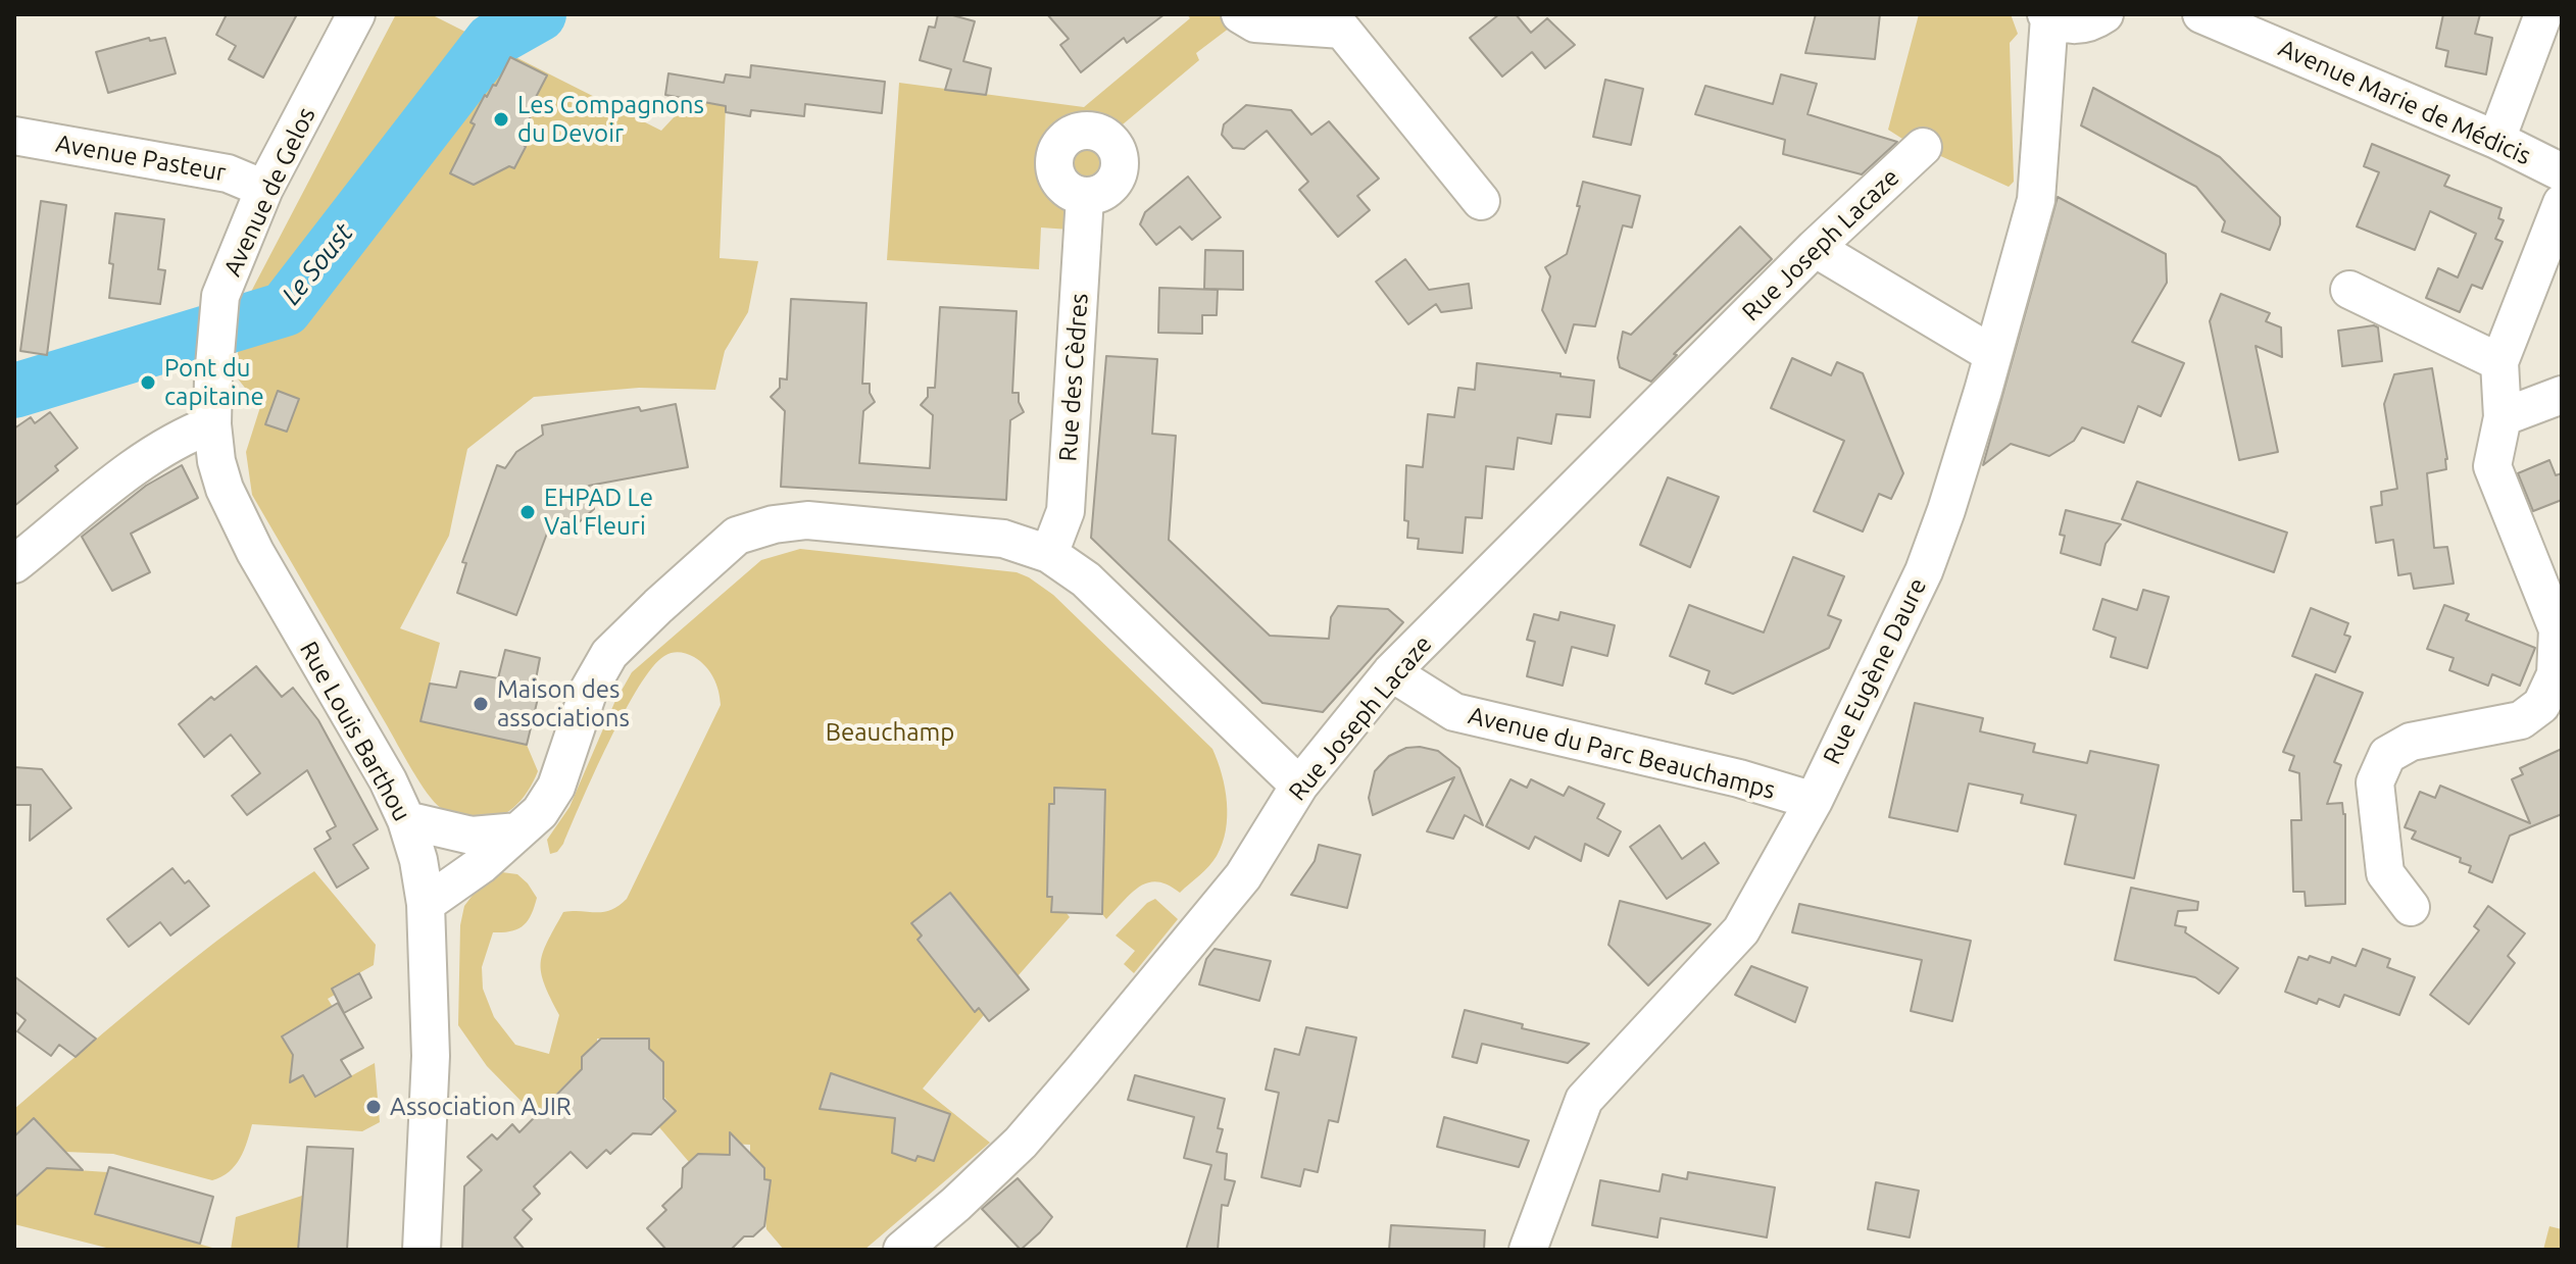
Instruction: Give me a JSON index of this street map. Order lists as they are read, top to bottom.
{
  "streets": {
    "street": [
      "Avenue Marie de Médicis",
      "Avenue Pasteur",
      "Avenue de Gelos",
      "Rue Joseph Lacaze",
      "Rue des Cèdres",
      "Rue Eugène Daure",
      "Rue Louis Barthou",
      "Avenue du Parc Beauchamps"
    ]
  },
  "crossings": [
    ["Avenue Pasteur", "Avenue de Gelos"],
    ["Avenue de Gelos", "Rue Louis Barthou"],
    ["Rue Joseph Lacaze", "Avenue du Parc Beauchamps"],
    ["Rue Eugène Daure", "Avenue du Parc Beauchamps"]
  ],
  "water": ["Le Soust"],
  "parks": ["Beauchamp"],
  "places": [
    "Les Compagnons du Devoir",
    "Pont du capitaine",
    "EHPAD Le Val Fleuri",
    "Maison des associations",
    "Association AJIR"
  ]
}
